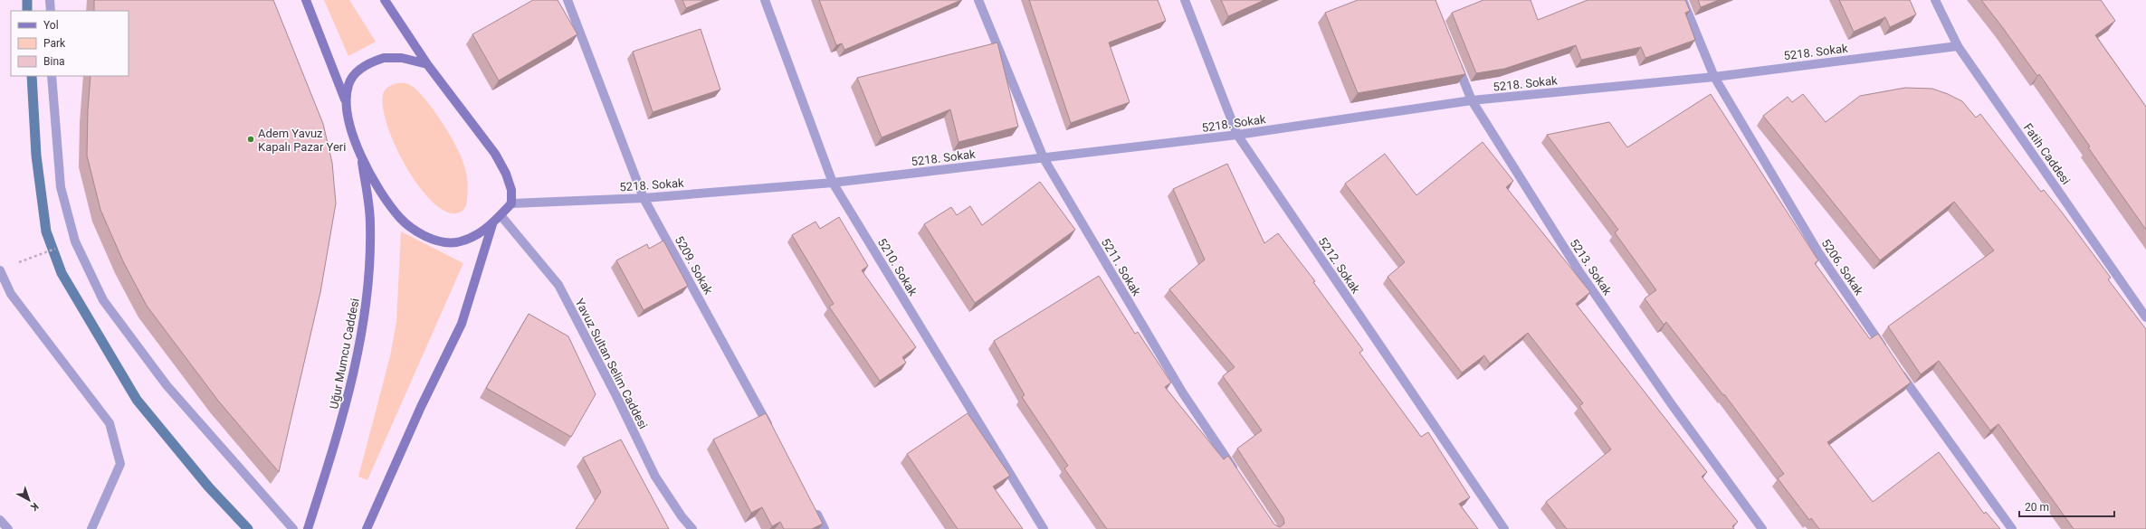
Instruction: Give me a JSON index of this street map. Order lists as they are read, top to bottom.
{
  "streets": {
    "main road": ["Uğur Mumcu Caddesi"],
    "street": [
      "5218. Sokak",
      "Fatih Caddesi",
      "5209. Sokak",
      "5212. Sokak",
      "5210. Sokak",
      "5211. Sokak",
      "5213. Sokak",
      "5206. Sokak",
      "Yavuz Sultan Selim Caddesi"
    ]
  },
  "crossings": [
    ["5218. Sokak", "Fatih Caddesi"],
    ["5218. Sokak", "5209. Sokak"],
    ["5218. Sokak", "5212. Sokak"],
    ["5218. Sokak", "5210. Sokak"],
    ["5218. Sokak", "5211. Sokak"],
    ["5218. Sokak", "5213. Sokak"],
    ["5218. Sokak", "5206. Sokak"]
  ],
  "places": ["Adem Yavuz Kapalı Pazar Yeri"],
  "legend": ["Yol", "Park", "Bina"],
  "scale_bar": "20 m",
  "north": "bottom right"
}
